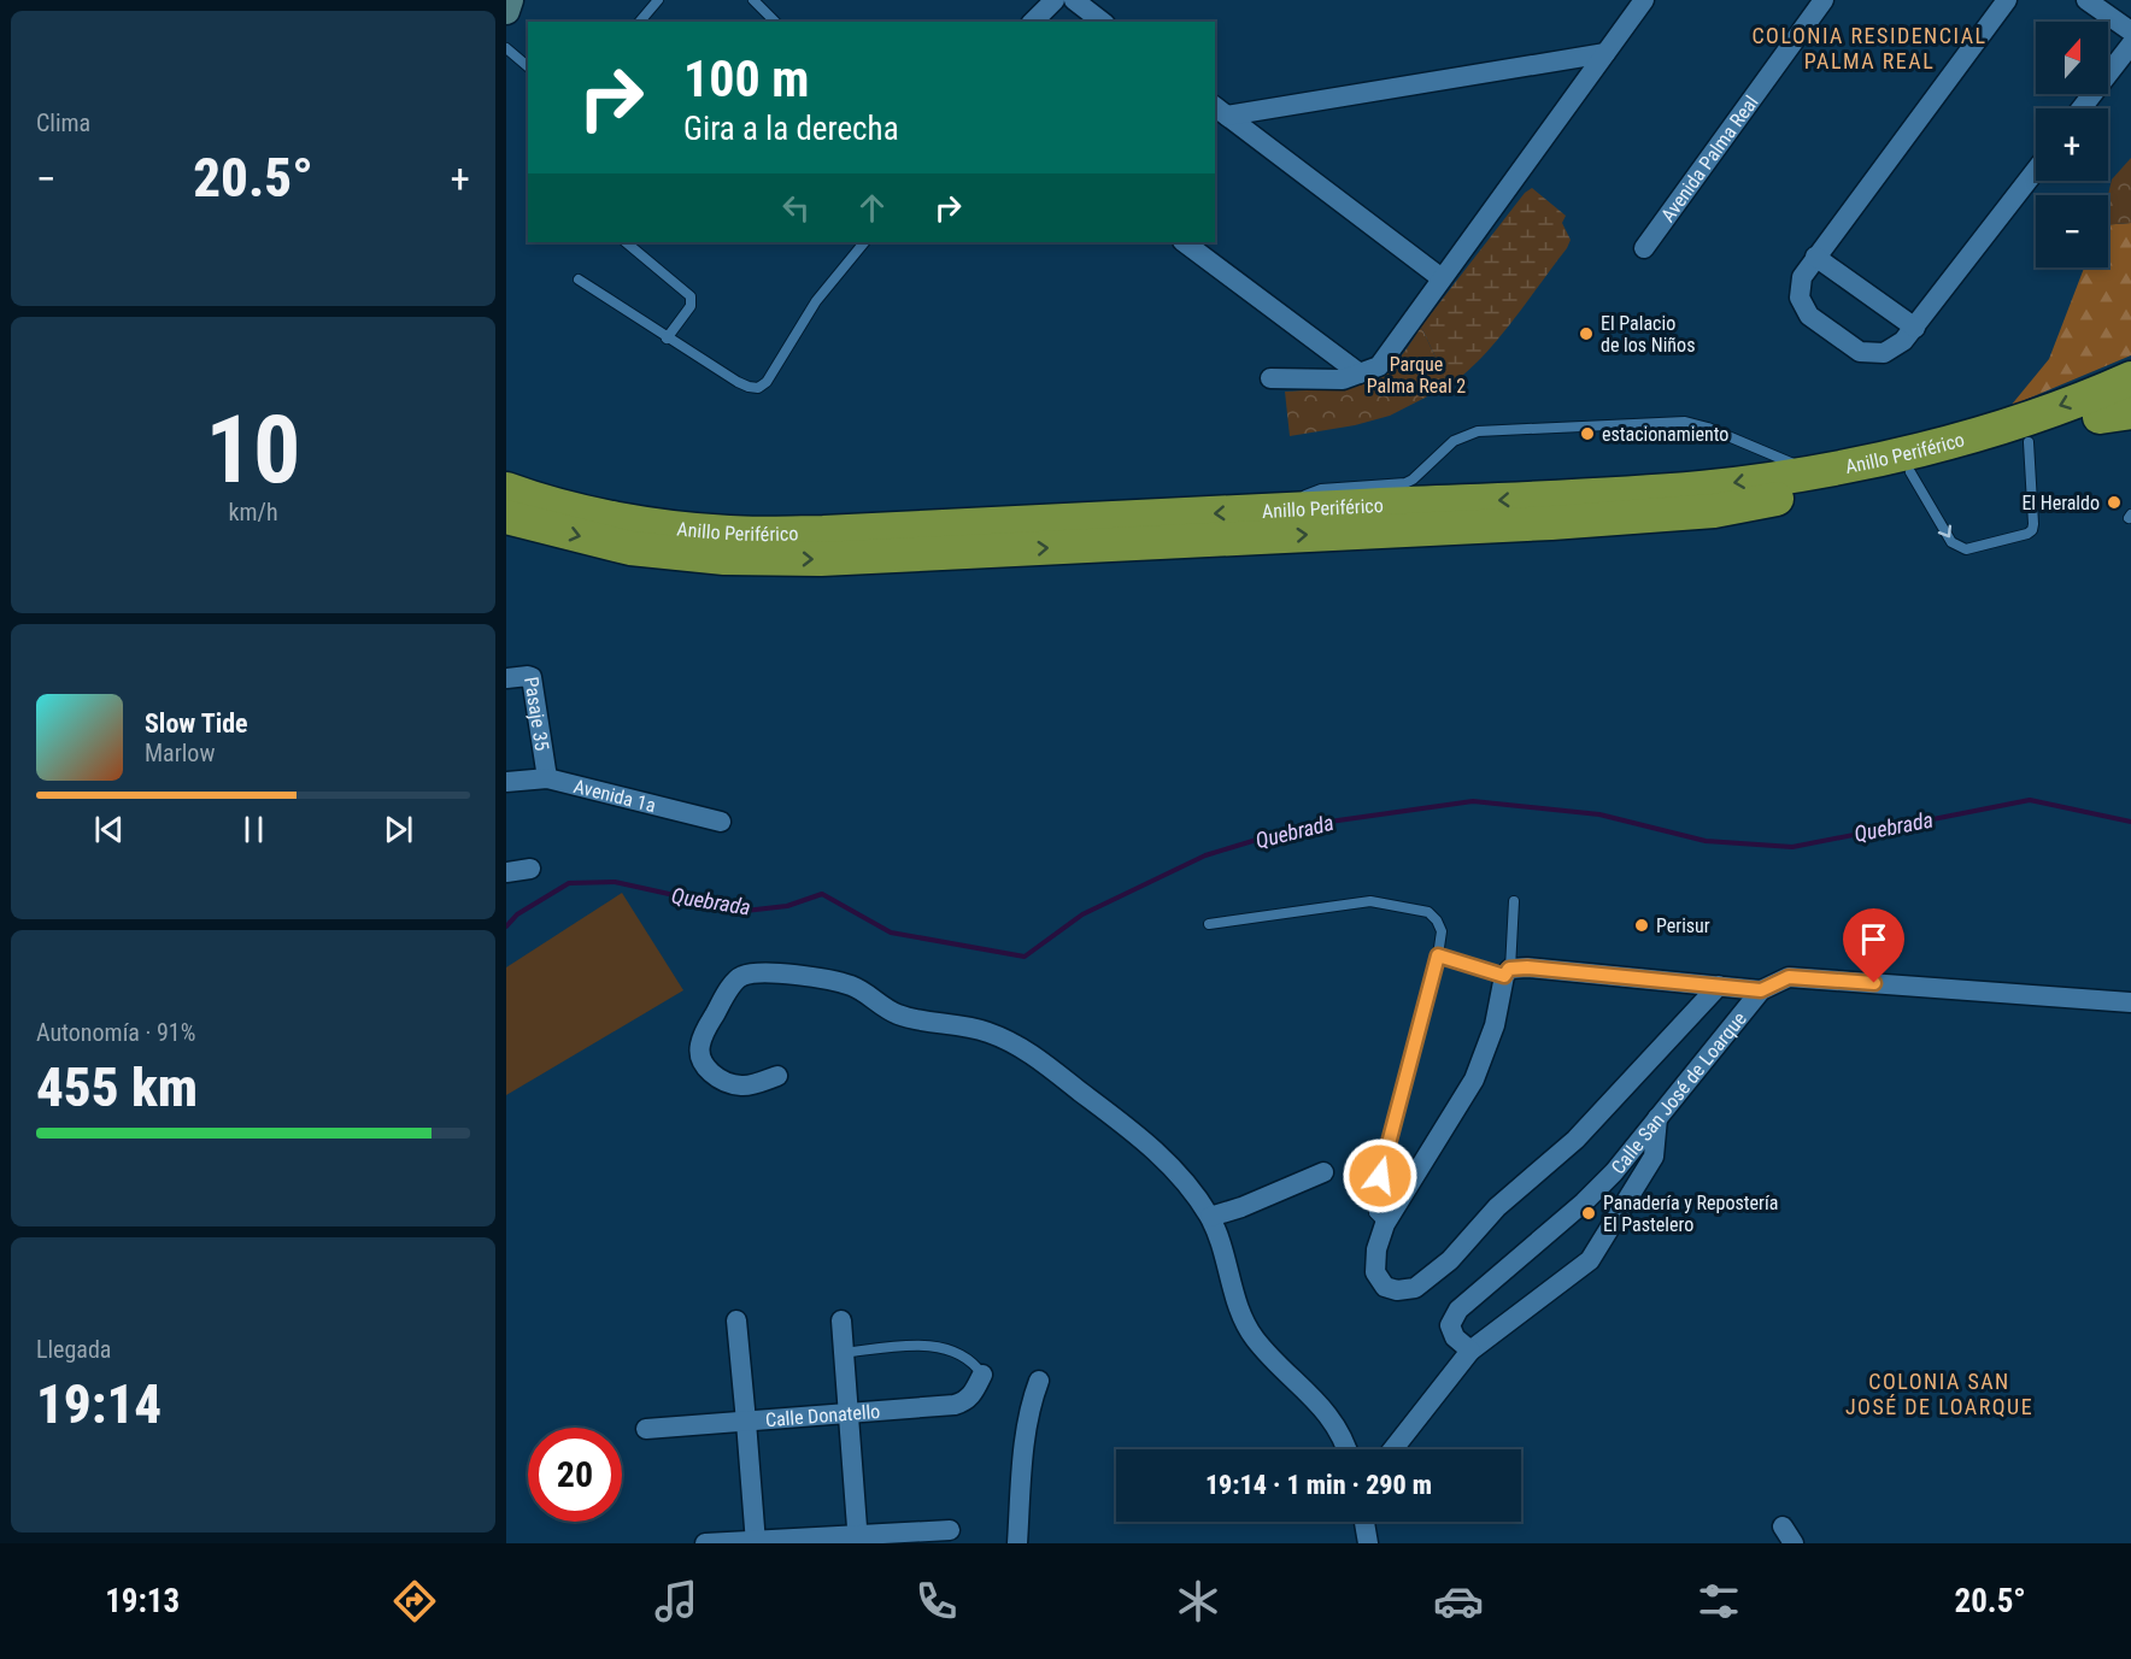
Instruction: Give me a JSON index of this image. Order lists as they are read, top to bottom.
{
  "streets": {
    "highway": ["Anillo Periférico"],
    "street": [
      "Avenida Palma Real",
      "Pasaje 35",
      "Avenida 1a",
      "Calle San José de Loarque",
      "Calle Donatello"
    ]
  },
  "crossings": [
    ["Pasaje 35", "Avenida 1a"]
  ],
  "districts": ["COLONIA RESIDENCIAL PALMA REAL", "COLONIA SAN JOSÉ DE LOARQUE"],
  "water": ["Quebrada"],
  "parks": ["Parque Palma Real 2"],
  "places": [
    "El Palacio de los Niños",
    "estacionamiento",
    "El Heraldo",
    "Perisur",
    "Panadería y Repostería El Pastelero"
  ],
  "north": "top",
  "page": {
    "tile": [
      "Clima",
      ["10", "km/h"],
      ["Autonomía · 91%", "455 km"],
      ["Llegada", "19:14"]
    ],
    "map_buttons": ["+", "−"],
    "turn": ["100 m", "Gira a la derecha"],
    "heat": ["−", "20.5°", "+"],
    "song": ["Slow Tide", "Marlow"],
    "limit": "20",
    "trip": "19:14 · 1 min · 290 m",
    "tabs": ["19:13", "20.5°"]
  }
}
